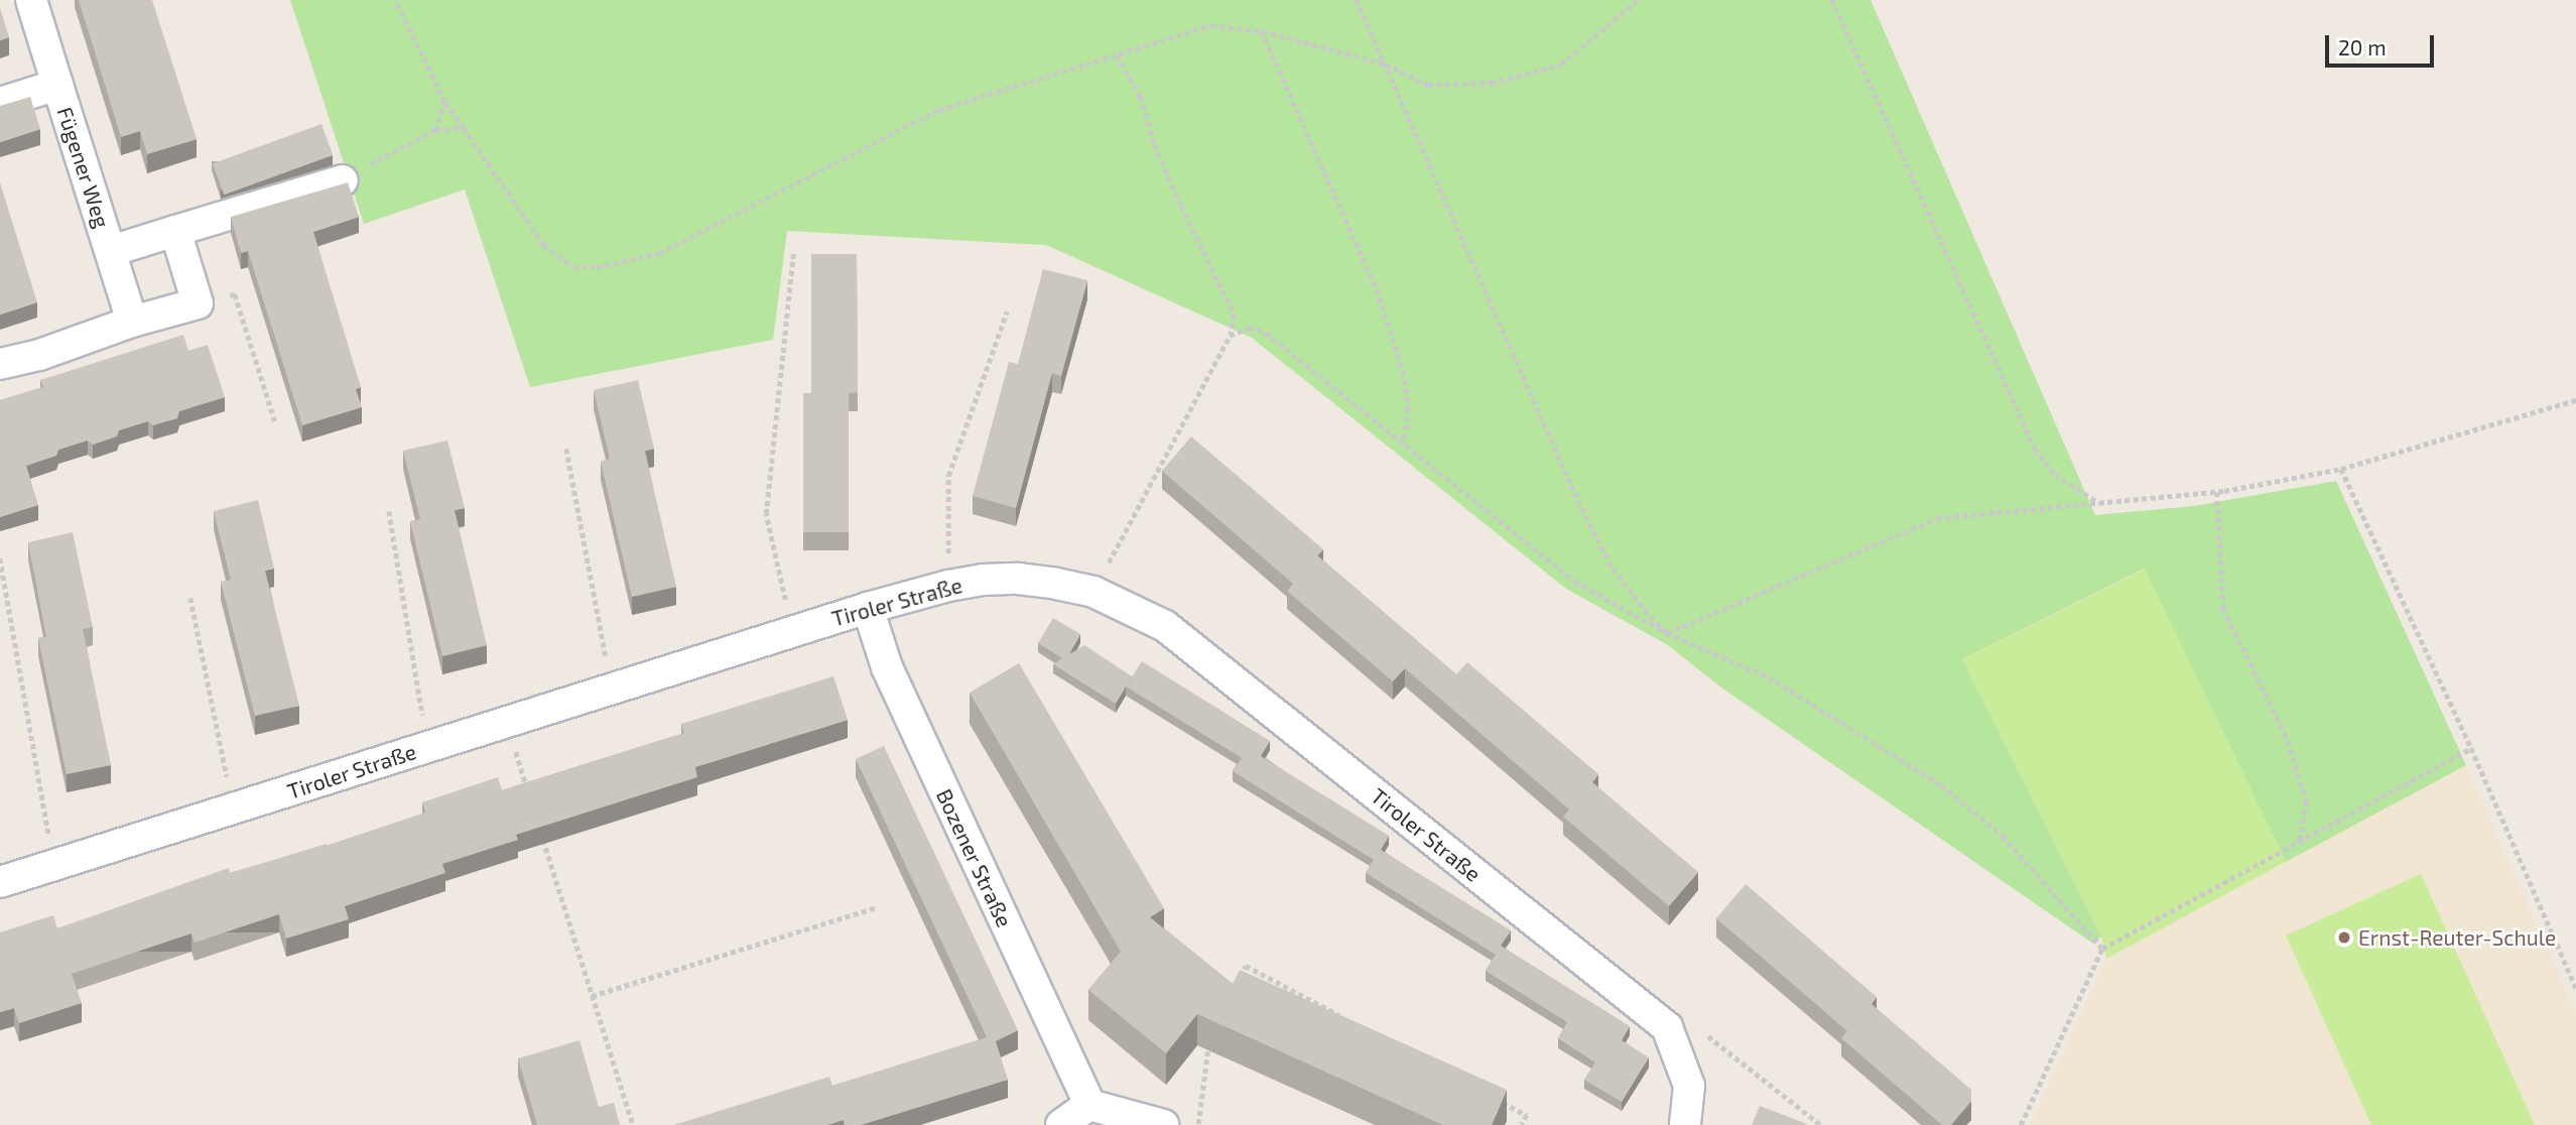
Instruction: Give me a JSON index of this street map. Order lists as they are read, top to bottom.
{
  "streets": {
    "street": ["Fügener Weg", "Tiroler Straße", "Bozener Straße"]
  },
  "crossings": [
    ["Tiroler Straße", "Bozener Straße"]
  ],
  "places": ["Ernst-Reuter-Schule"],
  "scale_bar": "20 m"
}
